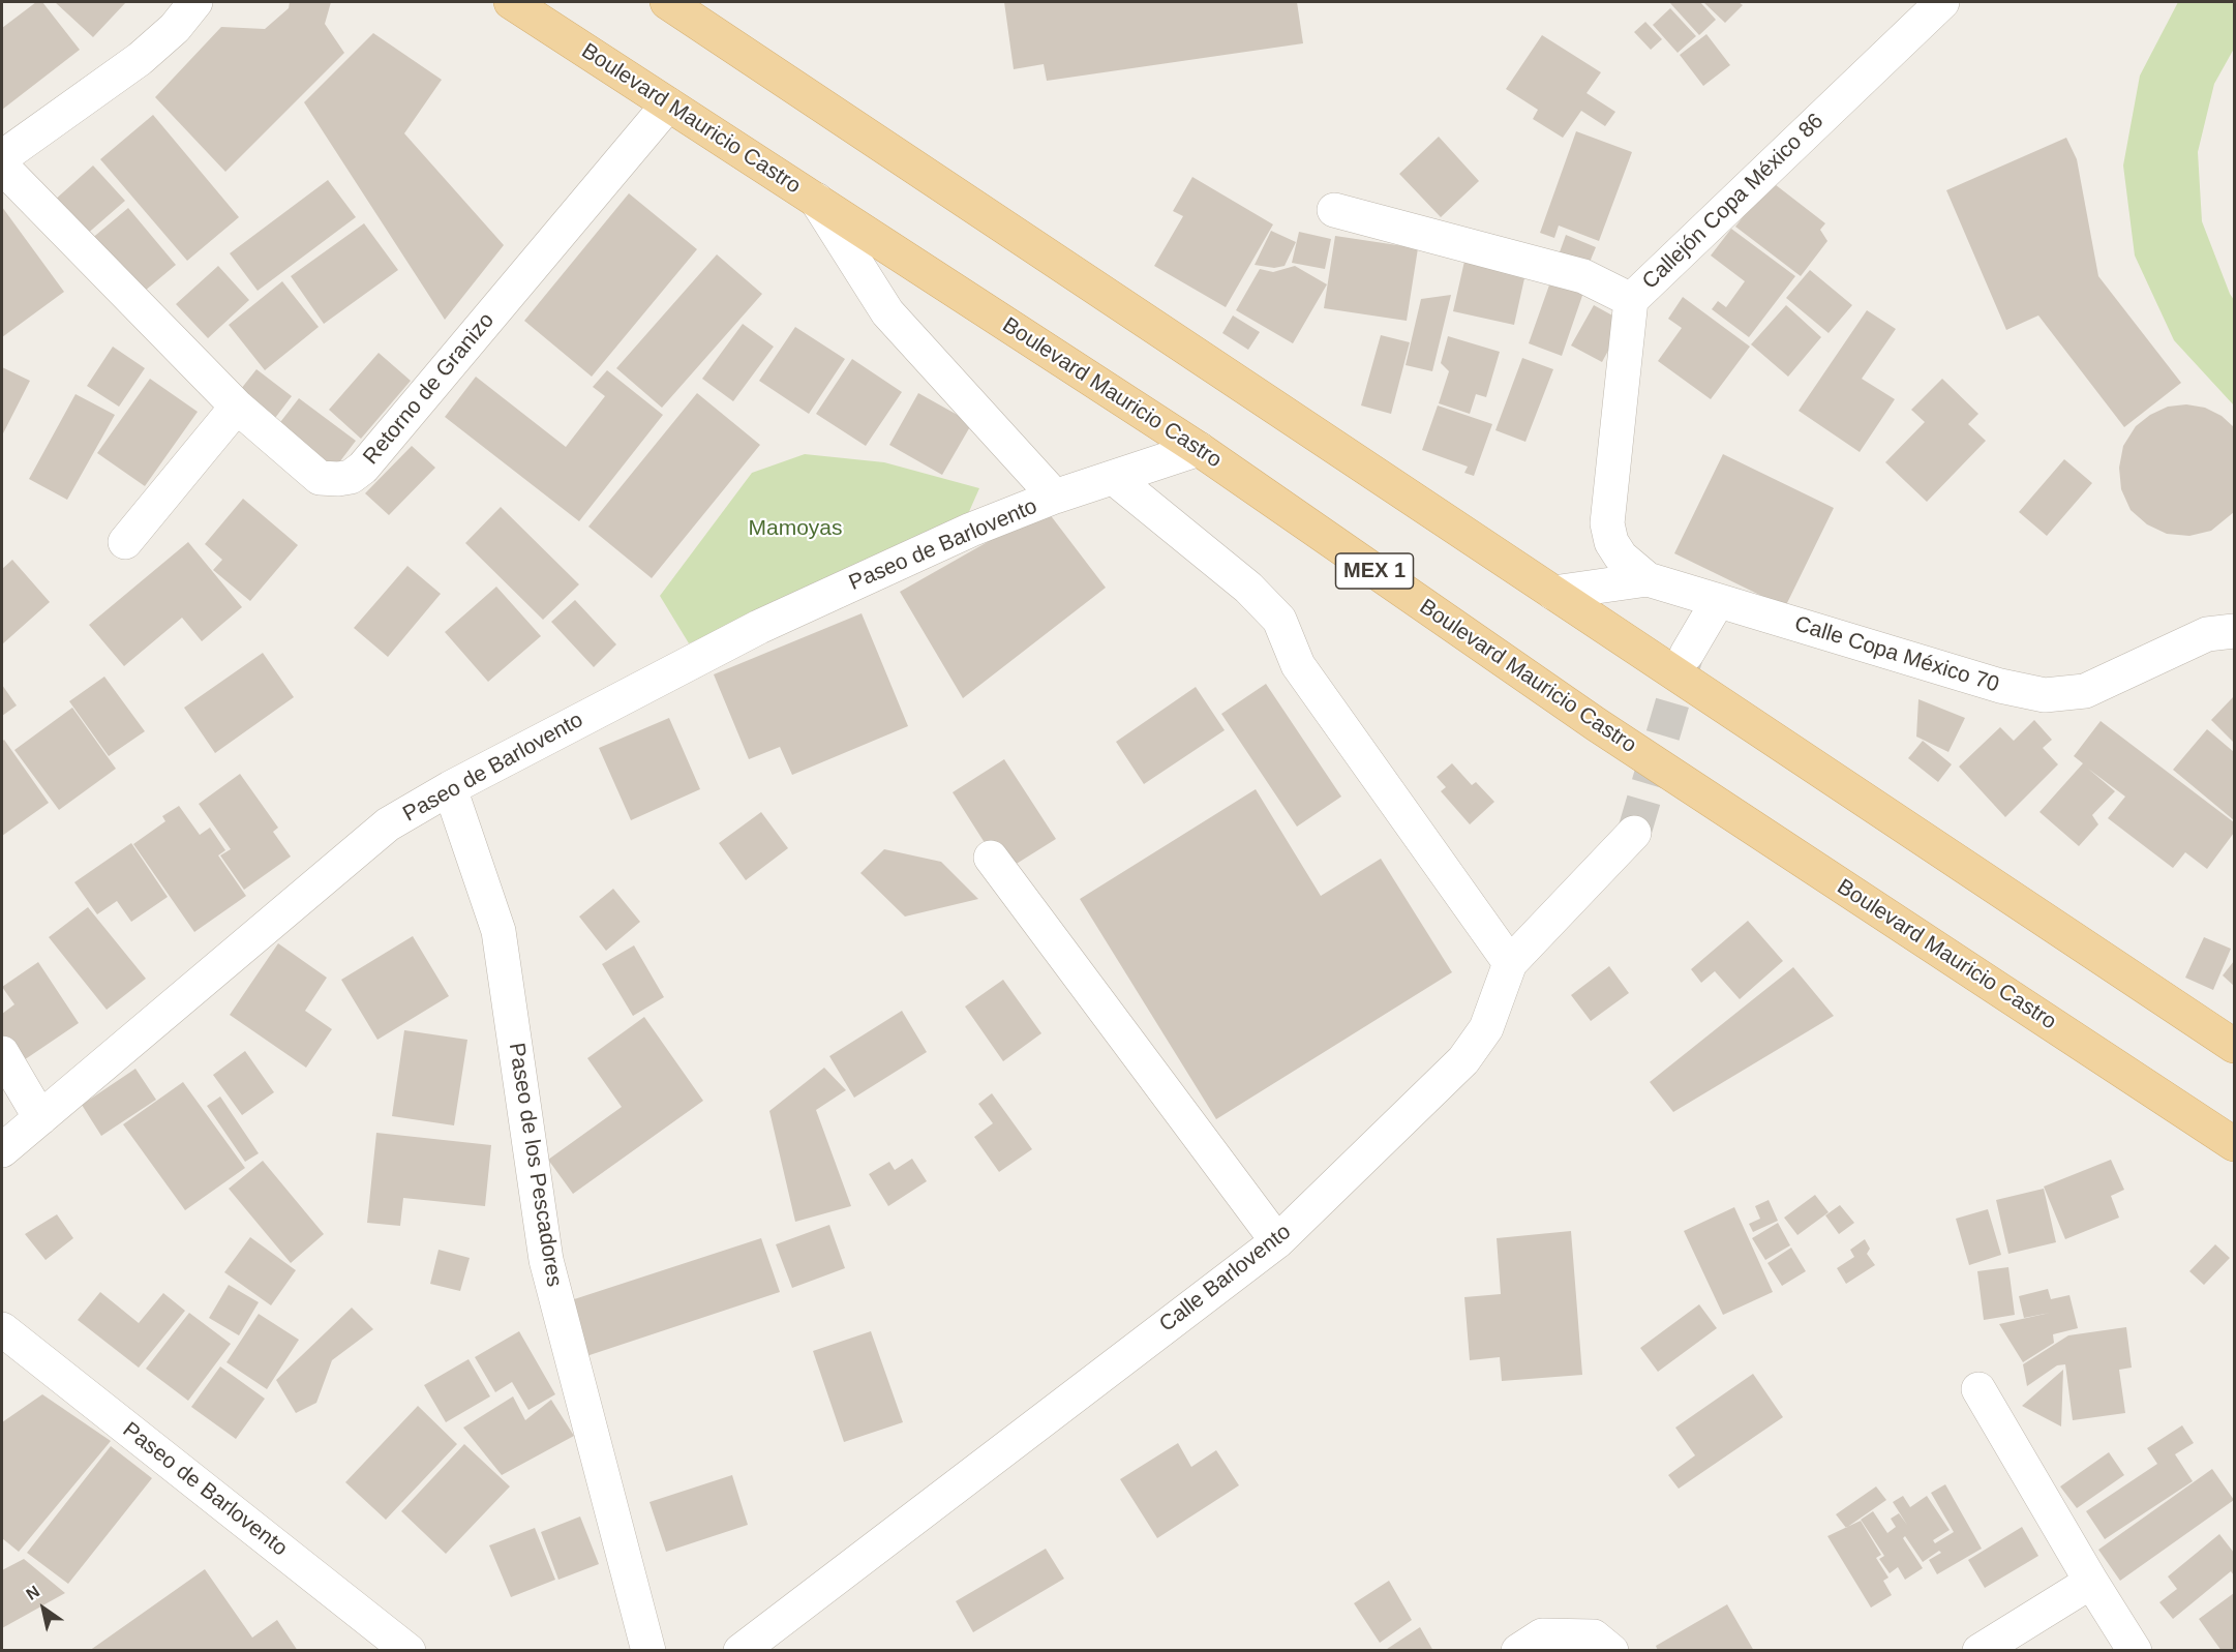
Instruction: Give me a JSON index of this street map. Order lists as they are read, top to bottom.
{
  "streets": {
    "main road": ["Boulevard Mauricio Castro", "MEX 1"],
    "street": [
      "Callejón Copa México 86",
      "Retorno de Granizo",
      "Paseo de Barlovento",
      "Calle Copa México 70",
      "Paseo de los Pescadores",
      "Calle Barlovento"
    ]
  },
  "crossings": [
    ["Boulevard Mauricio Castro", "Retorno de Granizo"],
    ["Boulevard Mauricio Castro", "Paseo de Barlovento"],
    ["Callejón Copa México 86", "Calle Copa México 70"],
    ["Paseo de Barlovento", "Paseo de los Pescadores"]
  ],
  "parks": ["Mamoyas"],
  "north": "top left"
}
